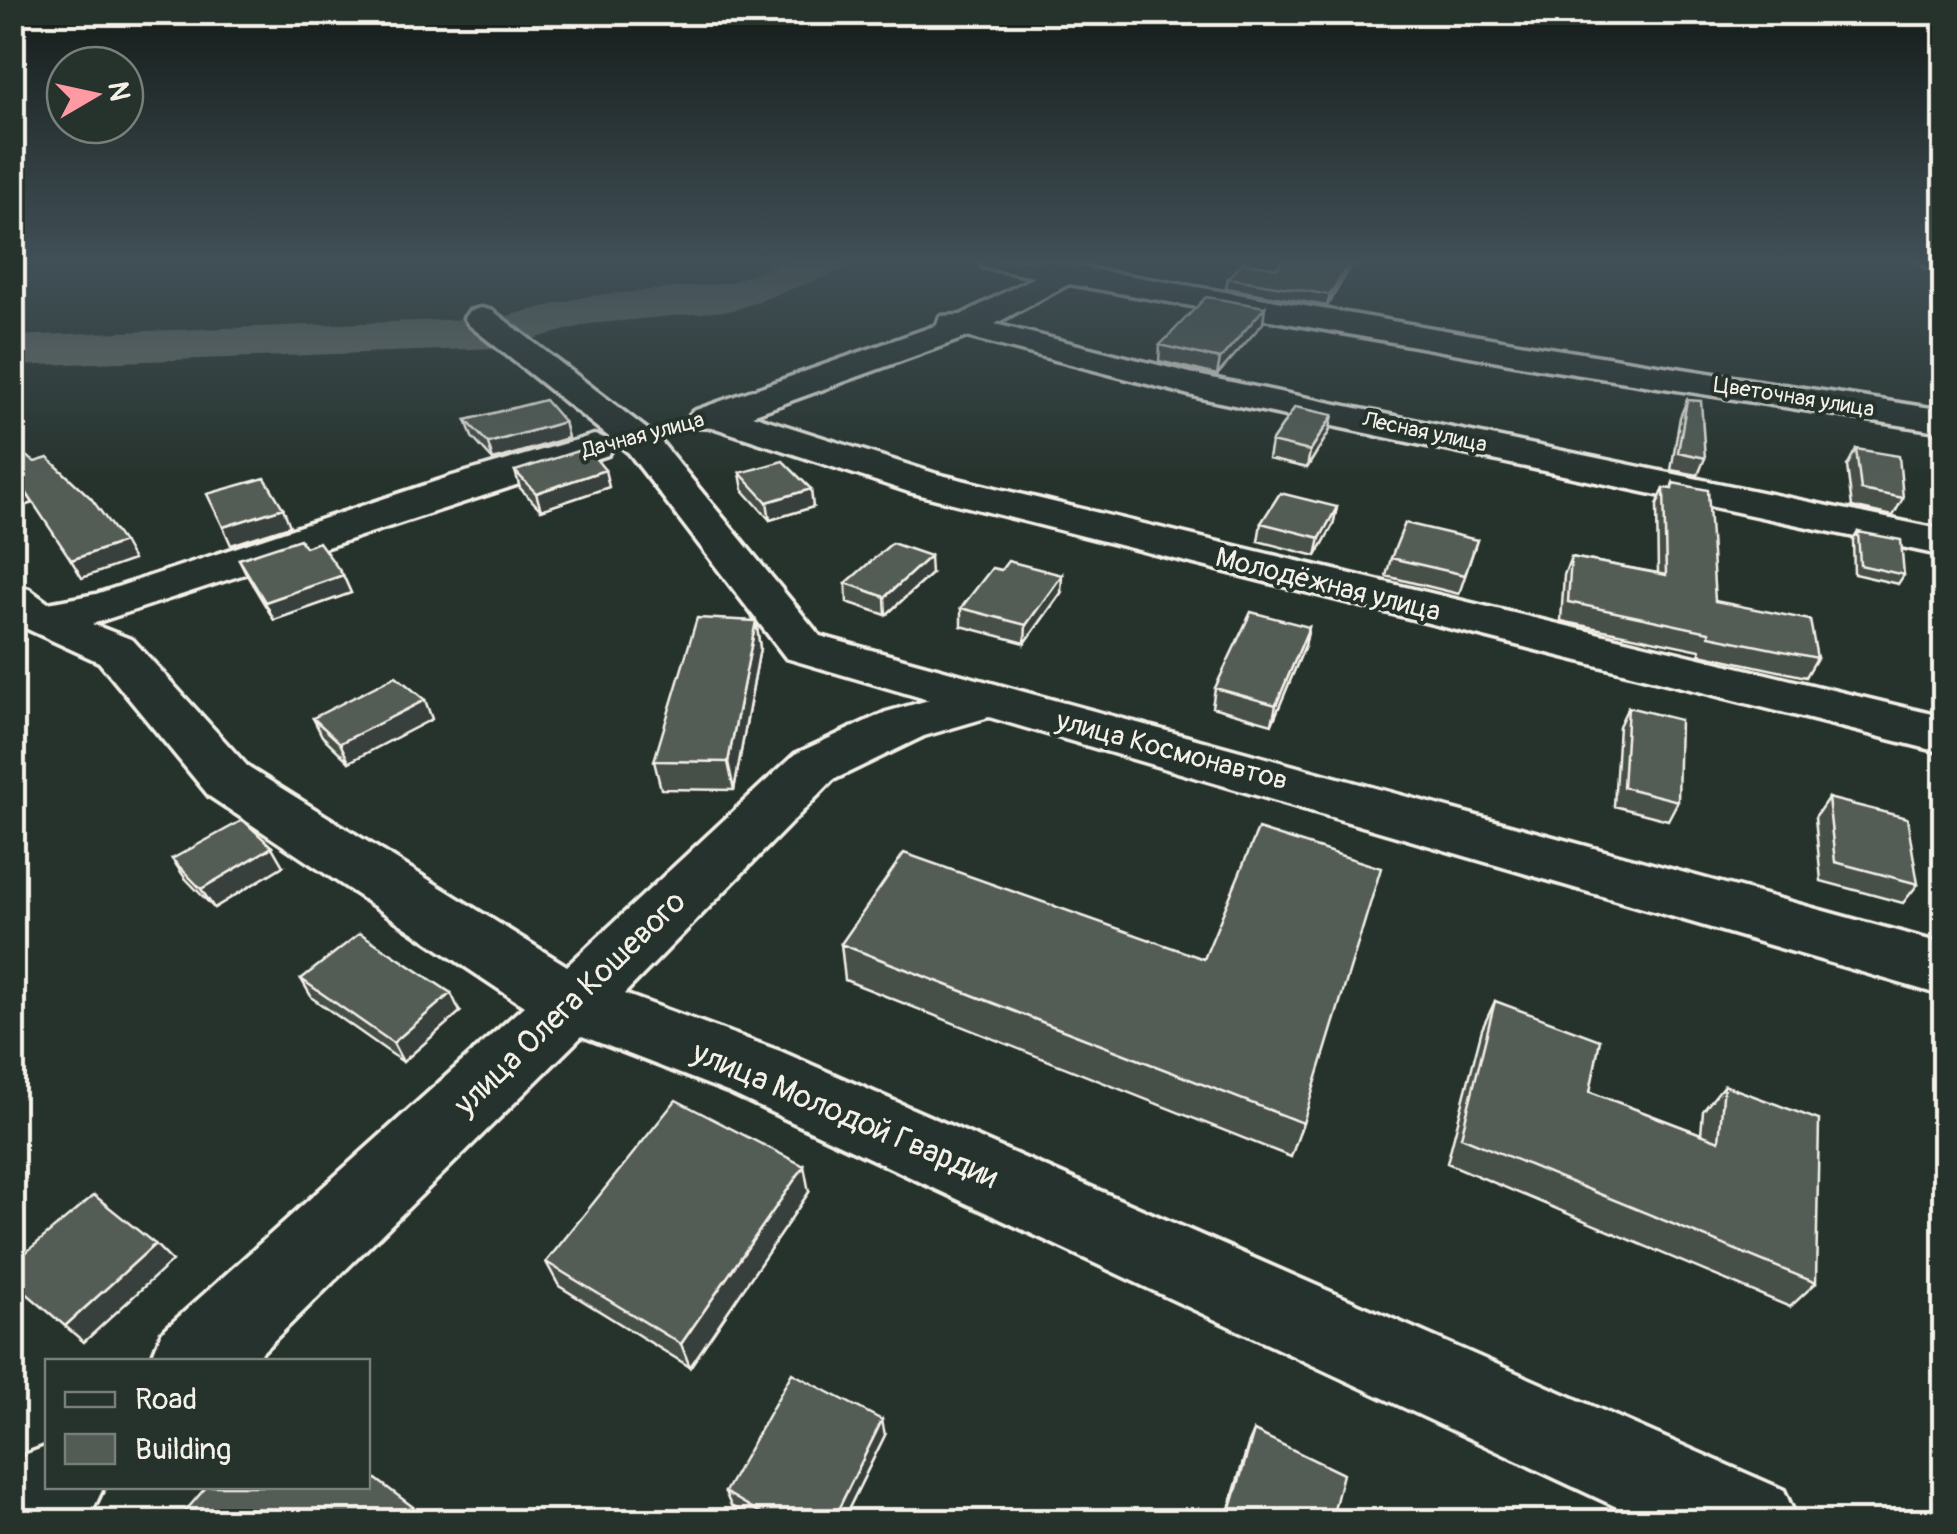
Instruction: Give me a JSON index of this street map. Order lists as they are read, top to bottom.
{
  "streets": {
    "street": [
      "Цветочная улица",
      "Лесная улица",
      "Дачная улица",
      "Молодёжная улица",
      "улица Космонавтов",
      "улица Олега Кошевого",
      "улица Молодой Гвардии"
    ]
  },
  "crossings": [
    ["Дачная улица", "Молодёжная улица"],
    ["Дачная улица", "улица Космонавтов"],
    ["Дачная улица", "улица Молодой Гвардии"],
    ["улица Космонавтов", "улица Олега Кошевого"],
    ["улица Олега Кошевого", "улица Молодой Гвардии"]
  ],
  "legend": ["Road", "Building"],
  "north": "right"
}
